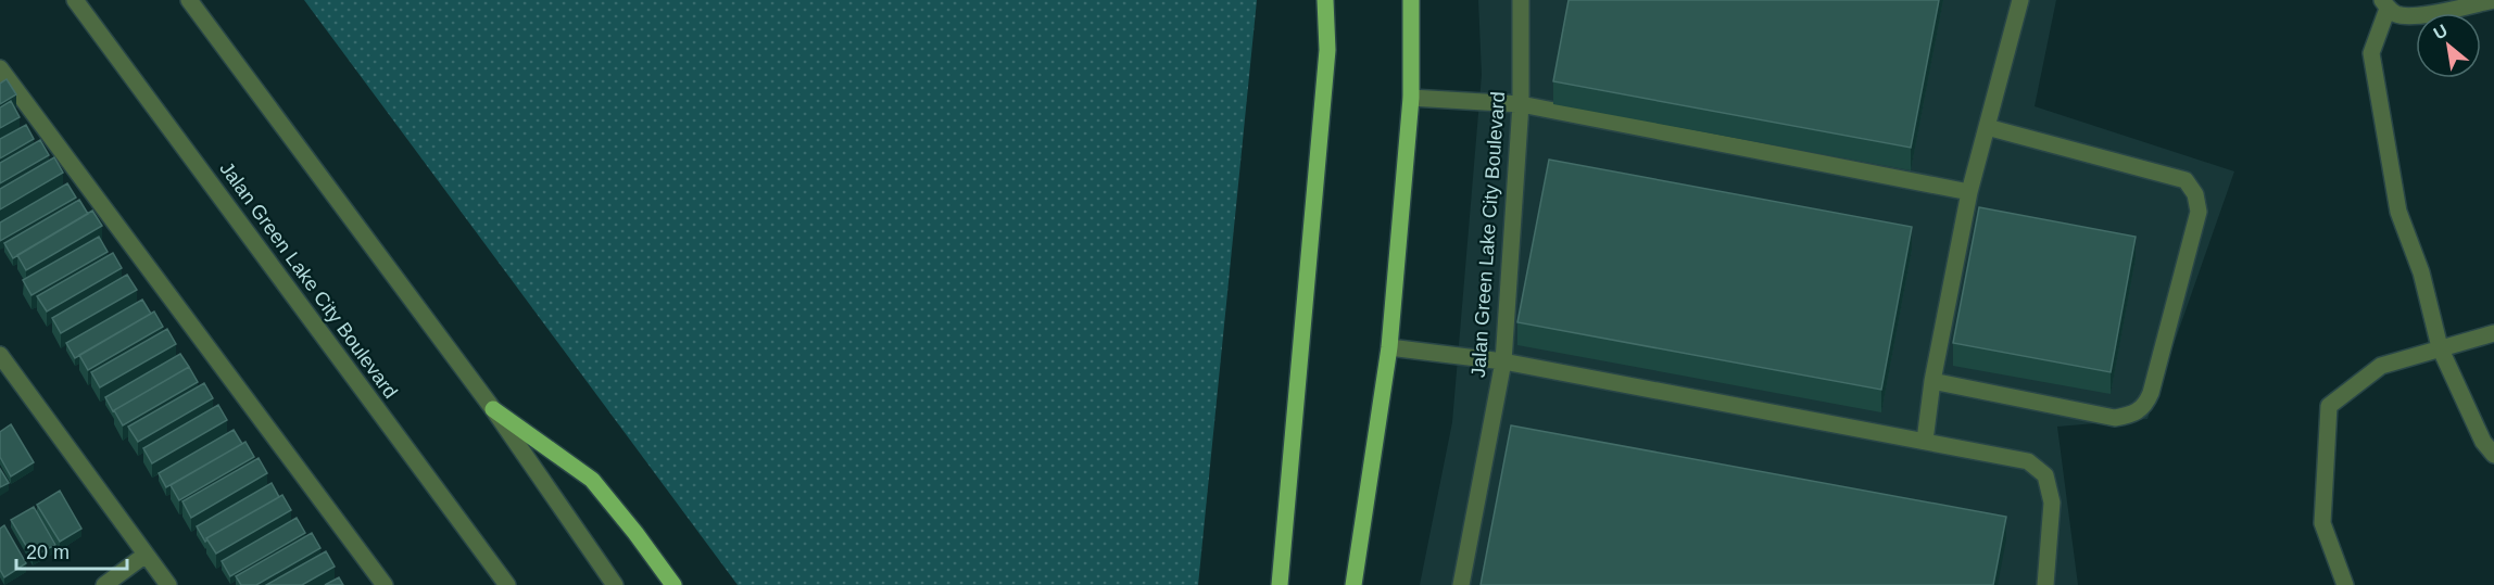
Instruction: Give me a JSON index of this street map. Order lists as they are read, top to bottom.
{
  "streets": {
    "street": ["Jalan Green Lake City Boulevard"]
  },
  "scale_bar": "20 m",
  "north": "top left"
}
